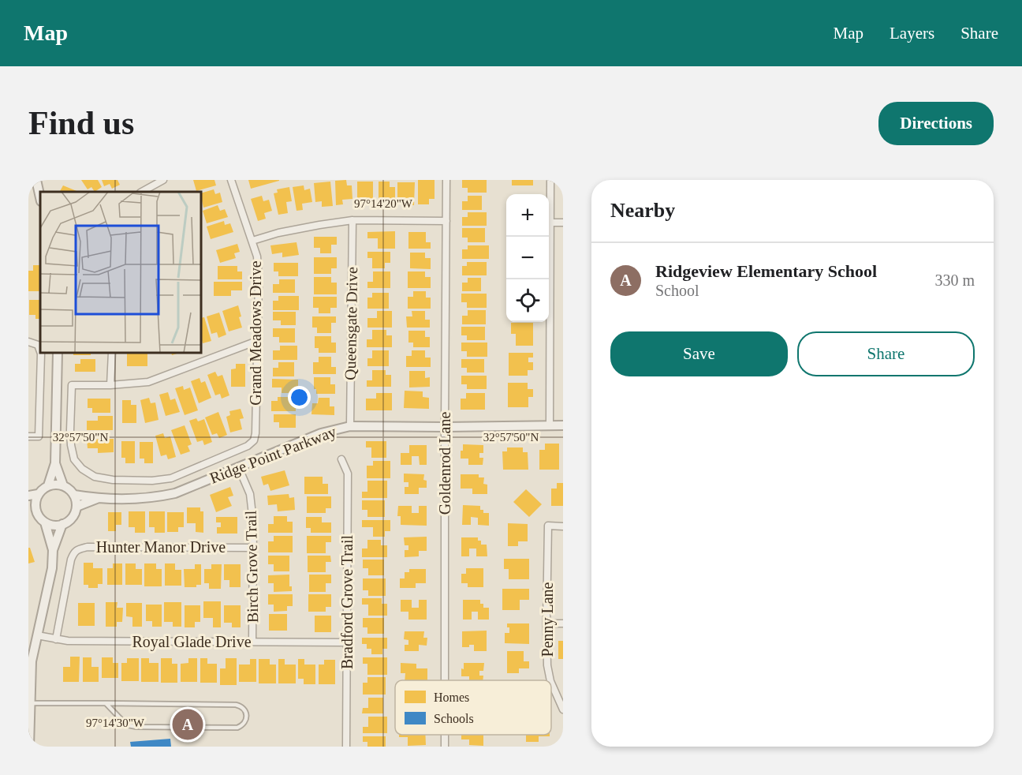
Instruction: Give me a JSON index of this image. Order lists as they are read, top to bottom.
{
  "streets": {
    "street": [
      "Queensgate Drive",
      "Grand Meadows Drive",
      "Ridge Point Parkway",
      "Goldenrod Lane",
      "Hunter Manor Drive",
      "Birch Grove Trail",
      "Bradford Grove Trail",
      "Penny Lane",
      "Royal Glade Drive"
    ]
  },
  "crossings": [
    ["Queensgate Drive", "Ridge Point Parkway"],
    ["Ridge Point Parkway", "Goldenrod Lane"],
    ["Ridge Point Parkway", "Birch Grove Trail"],
    ["Hunter Manor Drive", "Birch Grove Trail"],
    ["Hunter Manor Drive", "Royal Glade Drive"],
    ["Birch Grove Trail", "Royal Glade Drive"],
    ["Bradford Grove Trail", "Royal Glade Drive"]
  ],
  "legend": ["Homes", "Schools"],
  "page": {
    "header": "Map",
    "nav": ["Map", "Layers", "Share"],
    "buttons": [
      "Directions",
      ["Save", "Share"]
    ],
    "title": "Find us",
    "heading": "Nearby",
    "map_buttons": ["+", "−"],
    "list": [
      {
        "mark": "A",
        "name": "Ridgeview Elementary School",
        "note": "School",
        "value": "330 m"
      }
    ],
    "pins": "A"
  },
  "coordinates": ["97°14'20\"W", "32°57'50\"N", "97°14'30\"W"]
}
